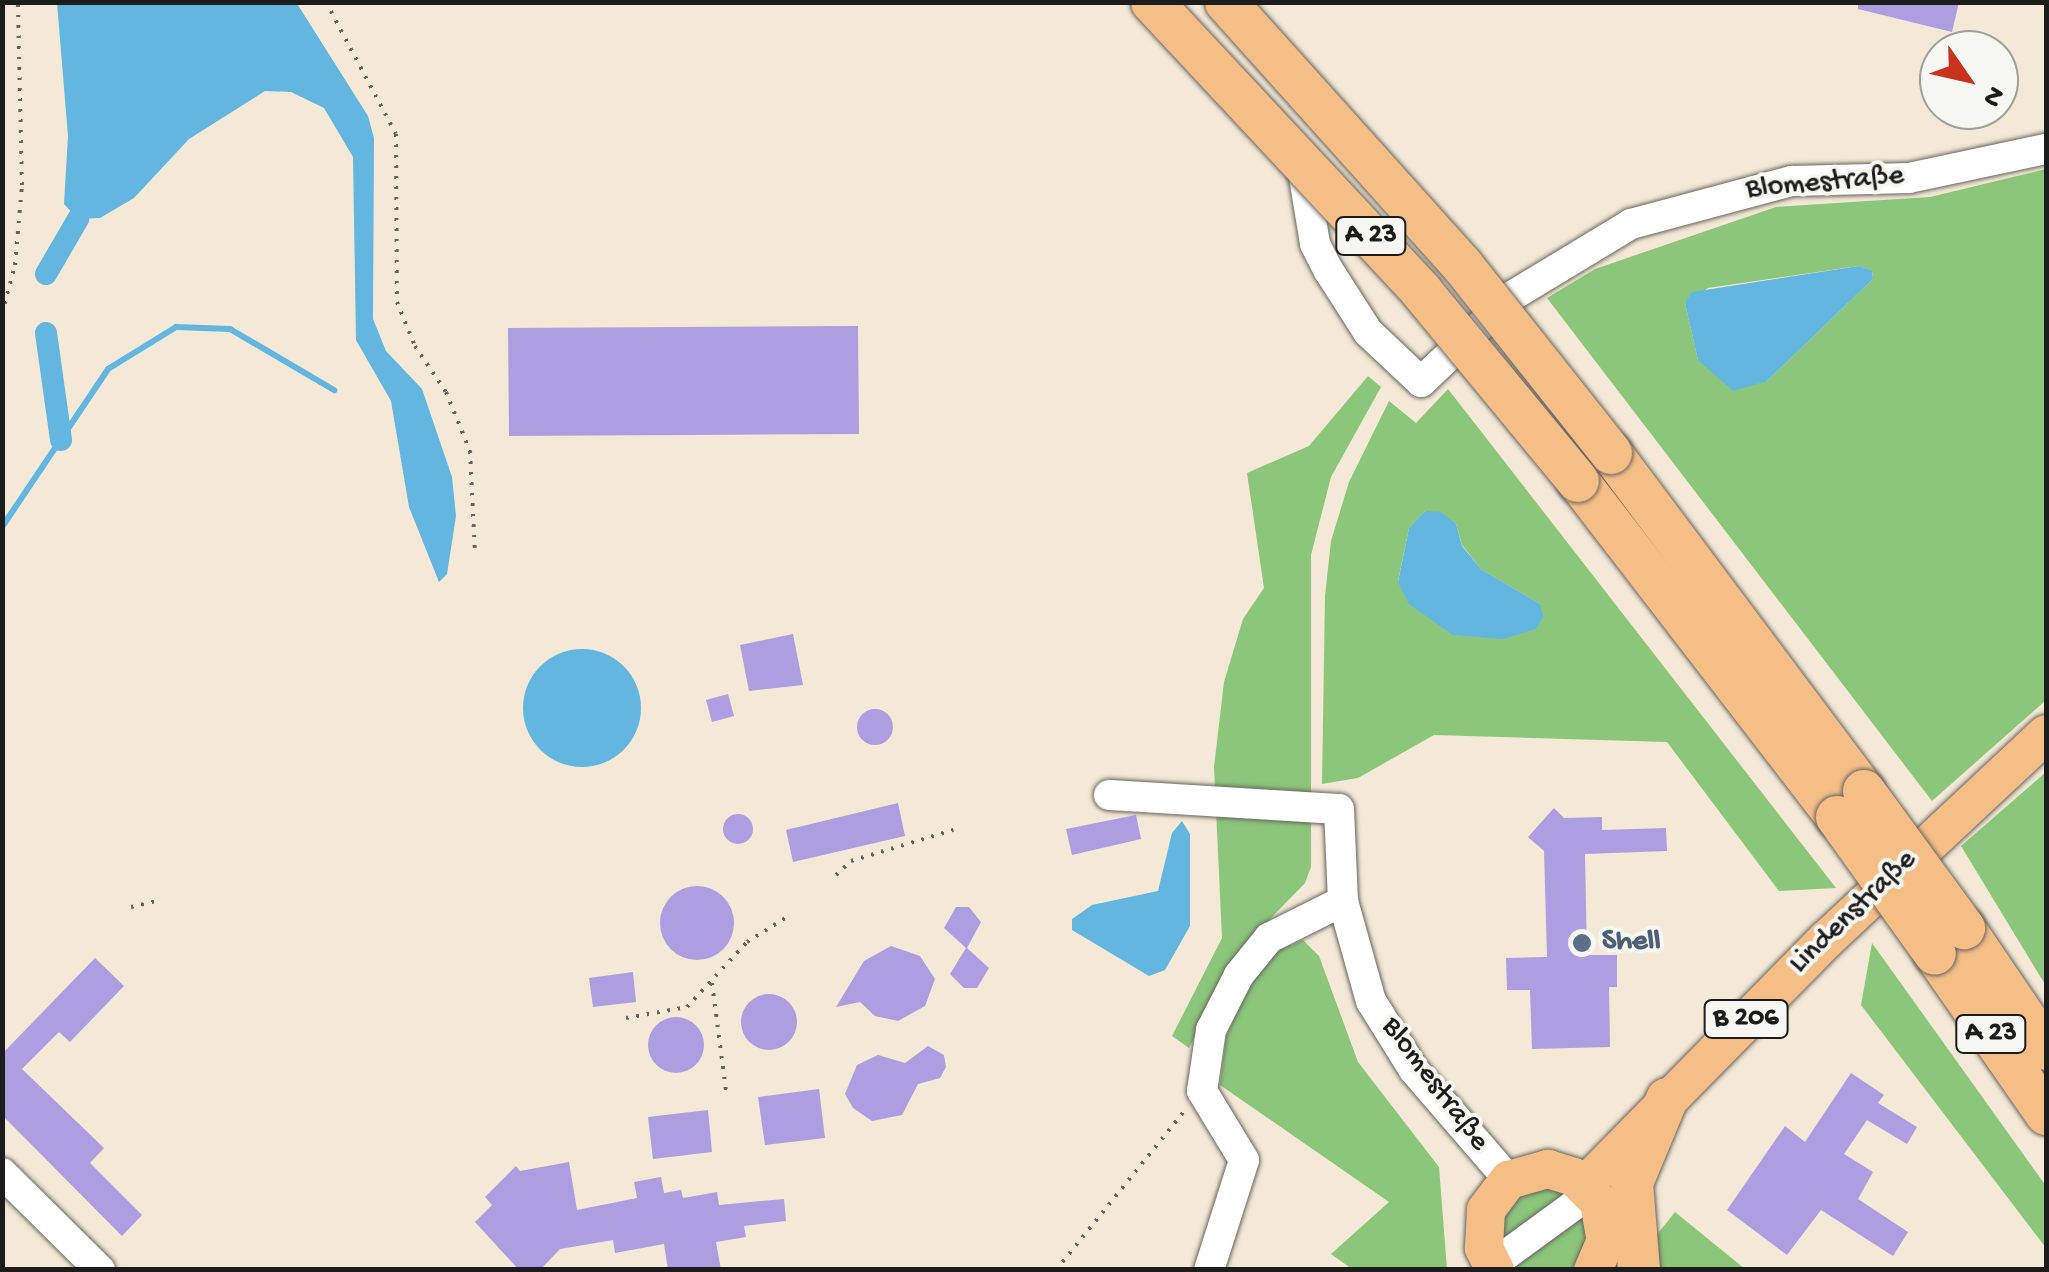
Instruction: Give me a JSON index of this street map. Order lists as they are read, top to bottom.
{
  "streets": {
    "highway": ["A 23"],
    "main road": ["Lindenstraße", "B 206"],
    "street": ["Blomestraße"]
  },
  "places": ["Shell"],
  "north": "bottom right"
}
